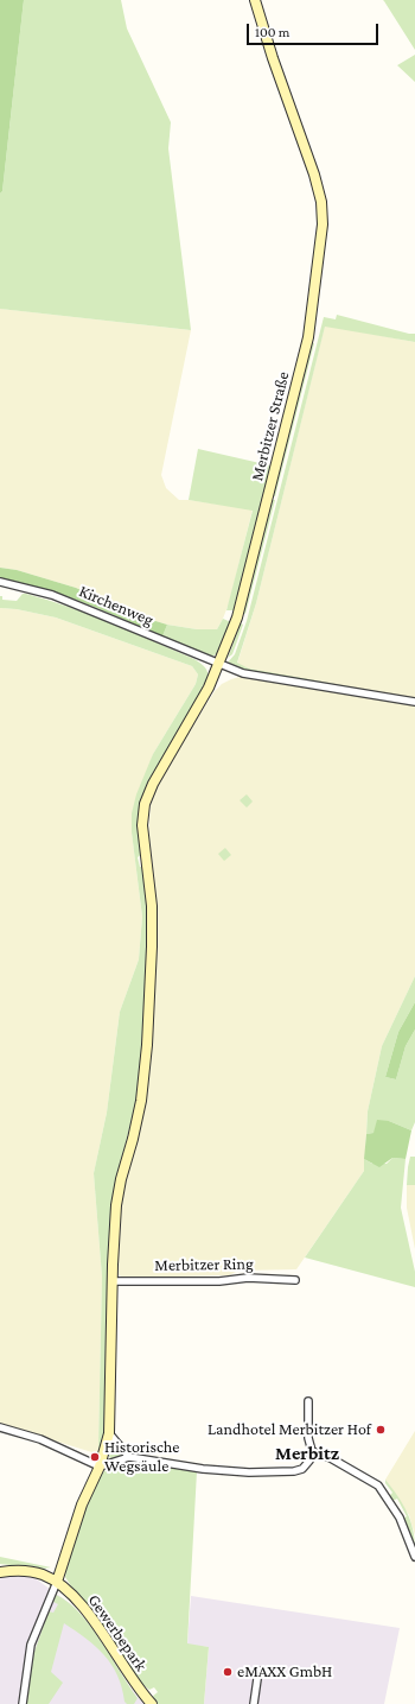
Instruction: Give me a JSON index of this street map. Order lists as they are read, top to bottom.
{
  "streets": {
    "street": [
      "Merbitzer Straße",
      "Kirchenweg",
      "Merbitzer Ring",
      "Gewerbepark"
    ]
  },
  "crossings": [
    ["Merbitzer Straße", "Kirchenweg"],
    ["Merbitzer Straße", "Merbitzer Ring"]
  ],
  "districts": ["Merbitz"],
  "places": ["Landhotel Merbitzer Hof", "Historische Wegsäule", "eMAXX GmbH"],
  "scale_bar": "100 m"
}
